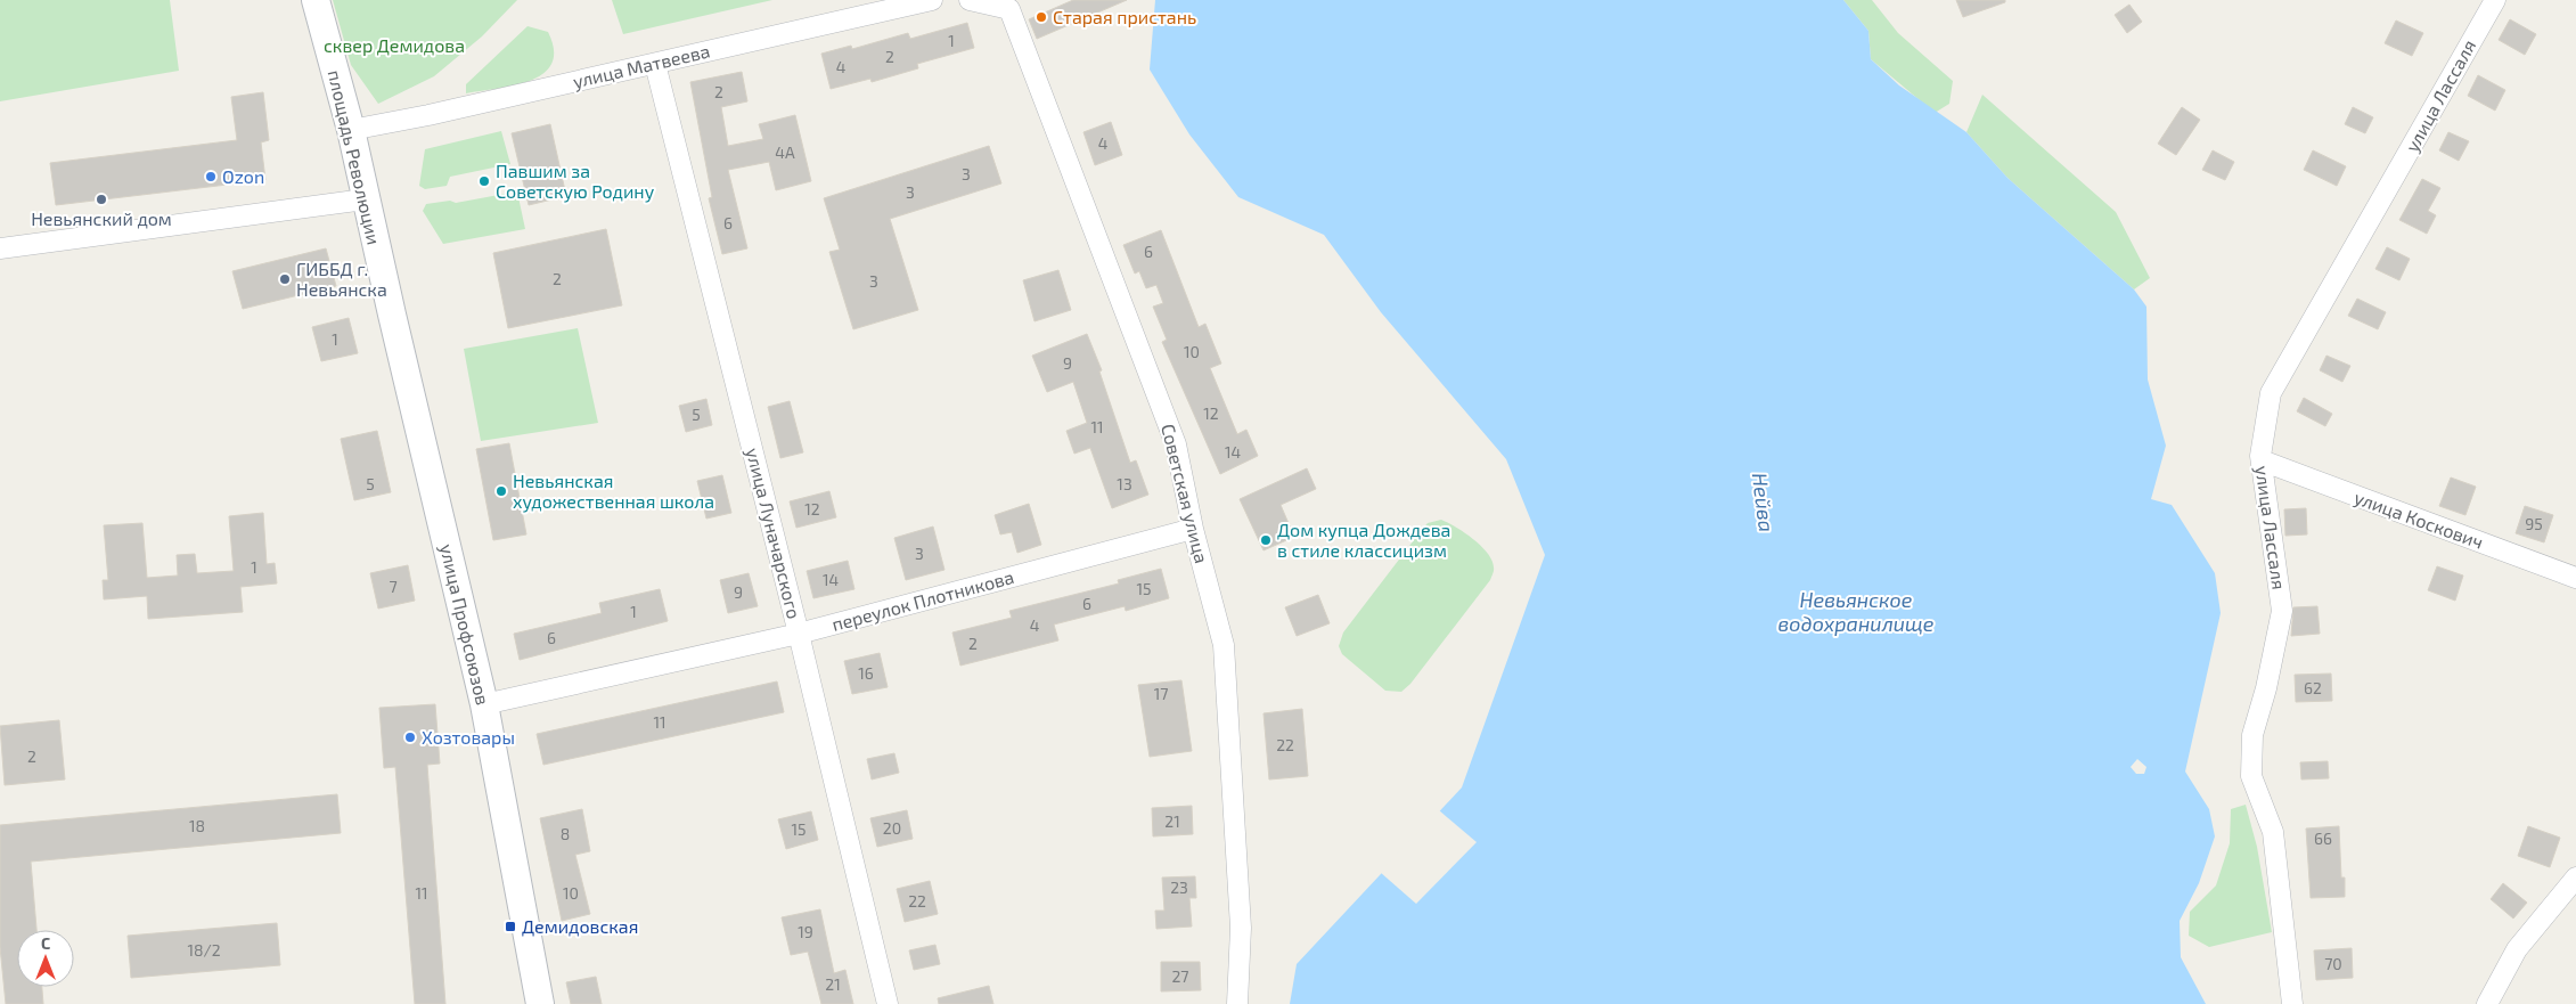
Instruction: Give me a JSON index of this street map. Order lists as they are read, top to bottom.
{
  "streets": {
    "street": [
      "улица Матвеева",
      "улица Лассаля",
      "площадь Революции",
      "Советская улица",
      "улица Коскович",
      "улица Луначарского",
      "переулок Плотникова",
      "улица Профсоюзов"
    ]
  },
  "crossings": [
    ["улица Матвеева", "площадь Революции"],
    ["улица Матвеева", "улица Луначарского"],
    ["улица Лассаля", "улица Коскович"],
    ["площадь Революции", "улица Профсоюзов"],
    ["Советская улица", "переулок Плотникова"],
    ["улица Луначарского", "переулок Плотникова"],
    ["переулок Плотникова", "улица Профсоюзов"]
  ],
  "water": ["Нейва", "Невьянское водохранилище"],
  "parks": ["сквер Демидова"],
  "places": {
    "other": [
      "Старая пристань",
      "Ozon",
      "Павшим за Советскую Родину",
      "Невьянский дом",
      "ГИББД г. Невьянска",
      "Невьянская художественная школа",
      "Дом купца Дождева в стиле классицизм",
      "Хозтовары"
    ],
    "transit": ["Демидовская"]
  },
  "house_numbers": [
    "1",
    "2",
    "4",
    "2",
    "4",
    "4А",
    "3",
    "3",
    "6",
    "6",
    "2",
    "3",
    "1",
    "10",
    "9",
    "12",
    "5",
    "11",
    "14",
    "5",
    "13",
    "12",
    "95",
    "3",
    "1",
    "14",
    "7",
    "15",
    "9",
    "6",
    "1",
    "4",
    "6",
    "2",
    "16",
    "62",
    "17",
    "11",
    "22",
    "2",
    "21",
    "18",
    "20",
    "15",
    "8",
    "66",
    "23",
    "11",
    "10",
    "22",
    "19",
    "18/2",
    "70",
    "27",
    "21"
  ],
  "north": "top"
}
